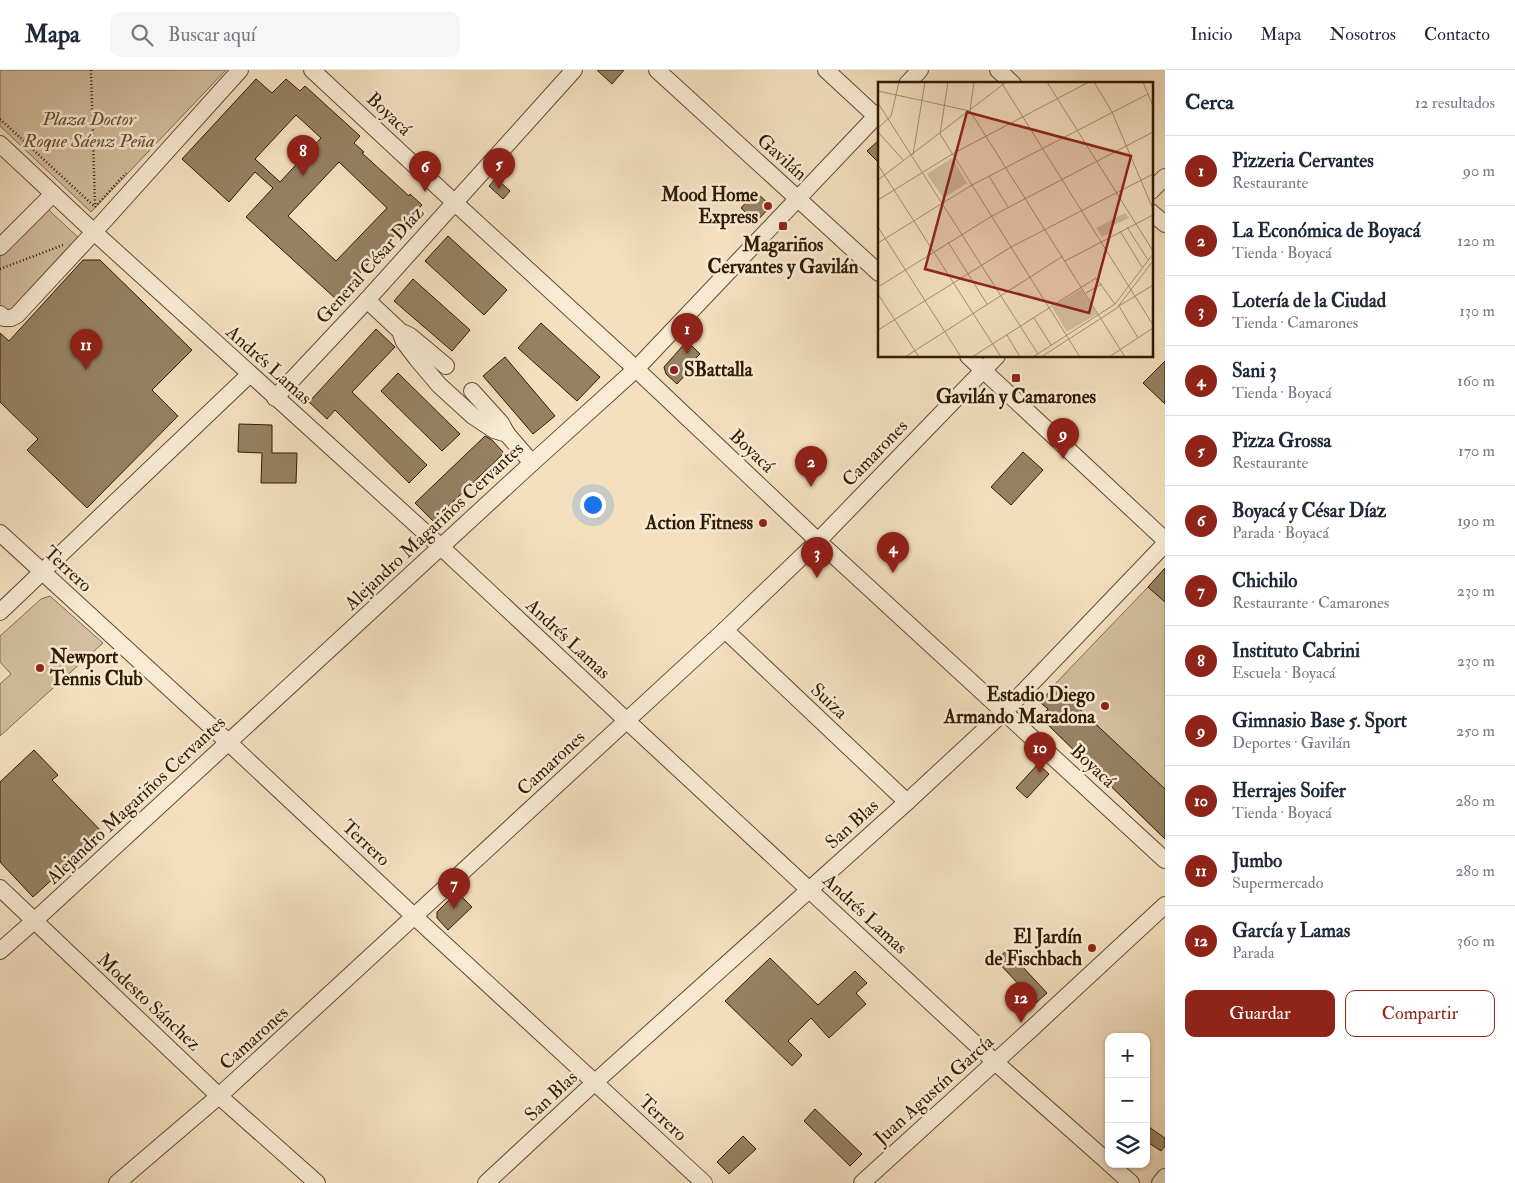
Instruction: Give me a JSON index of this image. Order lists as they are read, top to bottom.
{
  "streets": {
    "street": [
      "Boyacá",
      "Gavilán",
      "General César Díaz",
      "Andrés Lamas",
      "Camarones",
      "Alejandro Magariños Cervantes",
      "Terrero",
      "Suiza",
      "San Blas",
      "Modesto Sánchez",
      "Juan Agustín García"
    ]
  },
  "crossings": [
    ["Boyacá", "General César Díaz"],
    ["Boyacá", "Camarones"],
    ["Boyacá", "Alejandro Magariños Cervantes"],
    ["Boyacá", "San Blas"],
    ["Gavilán", "Alejandro Magariños Cervantes"],
    ["General César Díaz", "Andrés Lamas"],
    ["Andrés Lamas", "Camarones"],
    ["Andrés Lamas", "Alejandro Magariños Cervantes"],
    ["Andrés Lamas", "San Blas"],
    ["Andrés Lamas", "Juan Agustín García"],
    ["Camarones", "Terrero"],
    ["Camarones", "Suiza"],
    ["Camarones", "Modesto Sánchez"],
    ["Alejandro Magariños Cervantes", "Terrero"],
    ["Alejandro Magariños Cervantes", "Modesto Sánchez"],
    ["Terrero", "San Blas"],
    ["Suiza", "San Blas"]
  ],
  "parks": ["Plaza Doctor Roque Sáenz Peña"],
  "places": {
    "other": [
      "Mood Home Express",
      "SBattalla",
      "Action Fitness",
      "Newport Tennis Club",
      "Estadio Diego Armando Maradona",
      "El Jardín de Fischbach"
    ],
    "transit": ["Magariños Cervantes y Gavilán", "Gavilán y Camarones"]
  },
  "page": {
    "header": "Mapa",
    "search": "Buscar aquí",
    "nav": [
      "Inicio",
      "Mapa",
      "Nosotros",
      "Contacto"
    ],
    "heading": ["Cerca", "12 resultados"],
    "pins": [
      "8",
      "5",
      "6",
      "1",
      "11",
      "9",
      "2",
      "4",
      "3",
      "10",
      "7",
      "12"
    ],
    "list": [
      {
        "mark": "1",
        "name": "Pizzeria Cervantes",
        "note": "Restaurante",
        "value": "90 m"
      },
      {
        "mark": "2",
        "name": "La Económica de Boyacá",
        "note": "Tienda · Boyacá",
        "value": "120 m"
      },
      {
        "mark": "3",
        "name": "Lotería de la Ciudad",
        "note": "Tienda · Camarones",
        "value": "130 m"
      },
      {
        "mark": "4",
        "name": "Sani 3",
        "note": "Tienda · Boyacá",
        "value": "160 m"
      },
      {
        "mark": "5",
        "name": "Pizza Grossa",
        "note": "Restaurante",
        "value": "170 m"
      },
      {
        "mark": "6",
        "name": "Boyacá y César Díaz",
        "note": "Parada · Boyacá",
        "value": "190 m"
      },
      {
        "mark": "7",
        "name": "Chichilo",
        "note": "Restaurante · Camarones",
        "value": "230 m"
      },
      {
        "mark": "8",
        "name": "Instituto Cabrini",
        "note": "Escuela · Boyacá",
        "value": "230 m"
      },
      {
        "mark": "9",
        "name": "Gimnasio Base 5. Sport",
        "note": "Deportes · Gavilán",
        "value": "250 m"
      },
      {
        "mark": "10",
        "name": "Herrajes Soifer",
        "note": "Tienda · Boyacá",
        "value": "280 m"
      },
      {
        "mark": "11",
        "name": "Jumbo",
        "note": "Supermercado",
        "value": "280 m"
      },
      {
        "mark": "12",
        "name": "García y Lamas",
        "note": "Parada",
        "value": "360 m"
      }
    ],
    "buttons": ["Guardar", "Compartir"],
    "map_buttons": ["+", "−"]
  }
}
